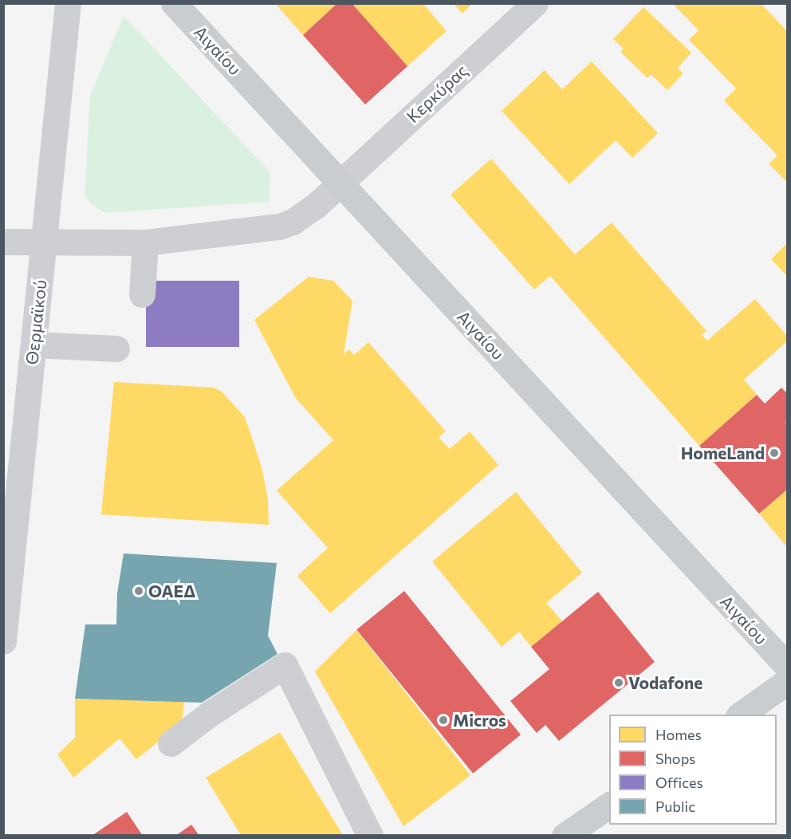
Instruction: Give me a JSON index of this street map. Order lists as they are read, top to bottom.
{
  "streets": {
    "main road": ["Αιγαίου"],
    "street": ["Κερκύρας", "Θερμαϊκού"]
  },
  "crossings": [
    ["Αιγαίου", "Κερκύρας"],
    ["Κερκύρας", "Θερμαϊκού"]
  ],
  "places": [
    "HomeLand",
    "ΟΑΕΔ",
    "Vodafone",
    "Micros"
  ],
  "legend": [
    "Homes",
    "Shops",
    "Offices",
    "Public"
  ]
}
